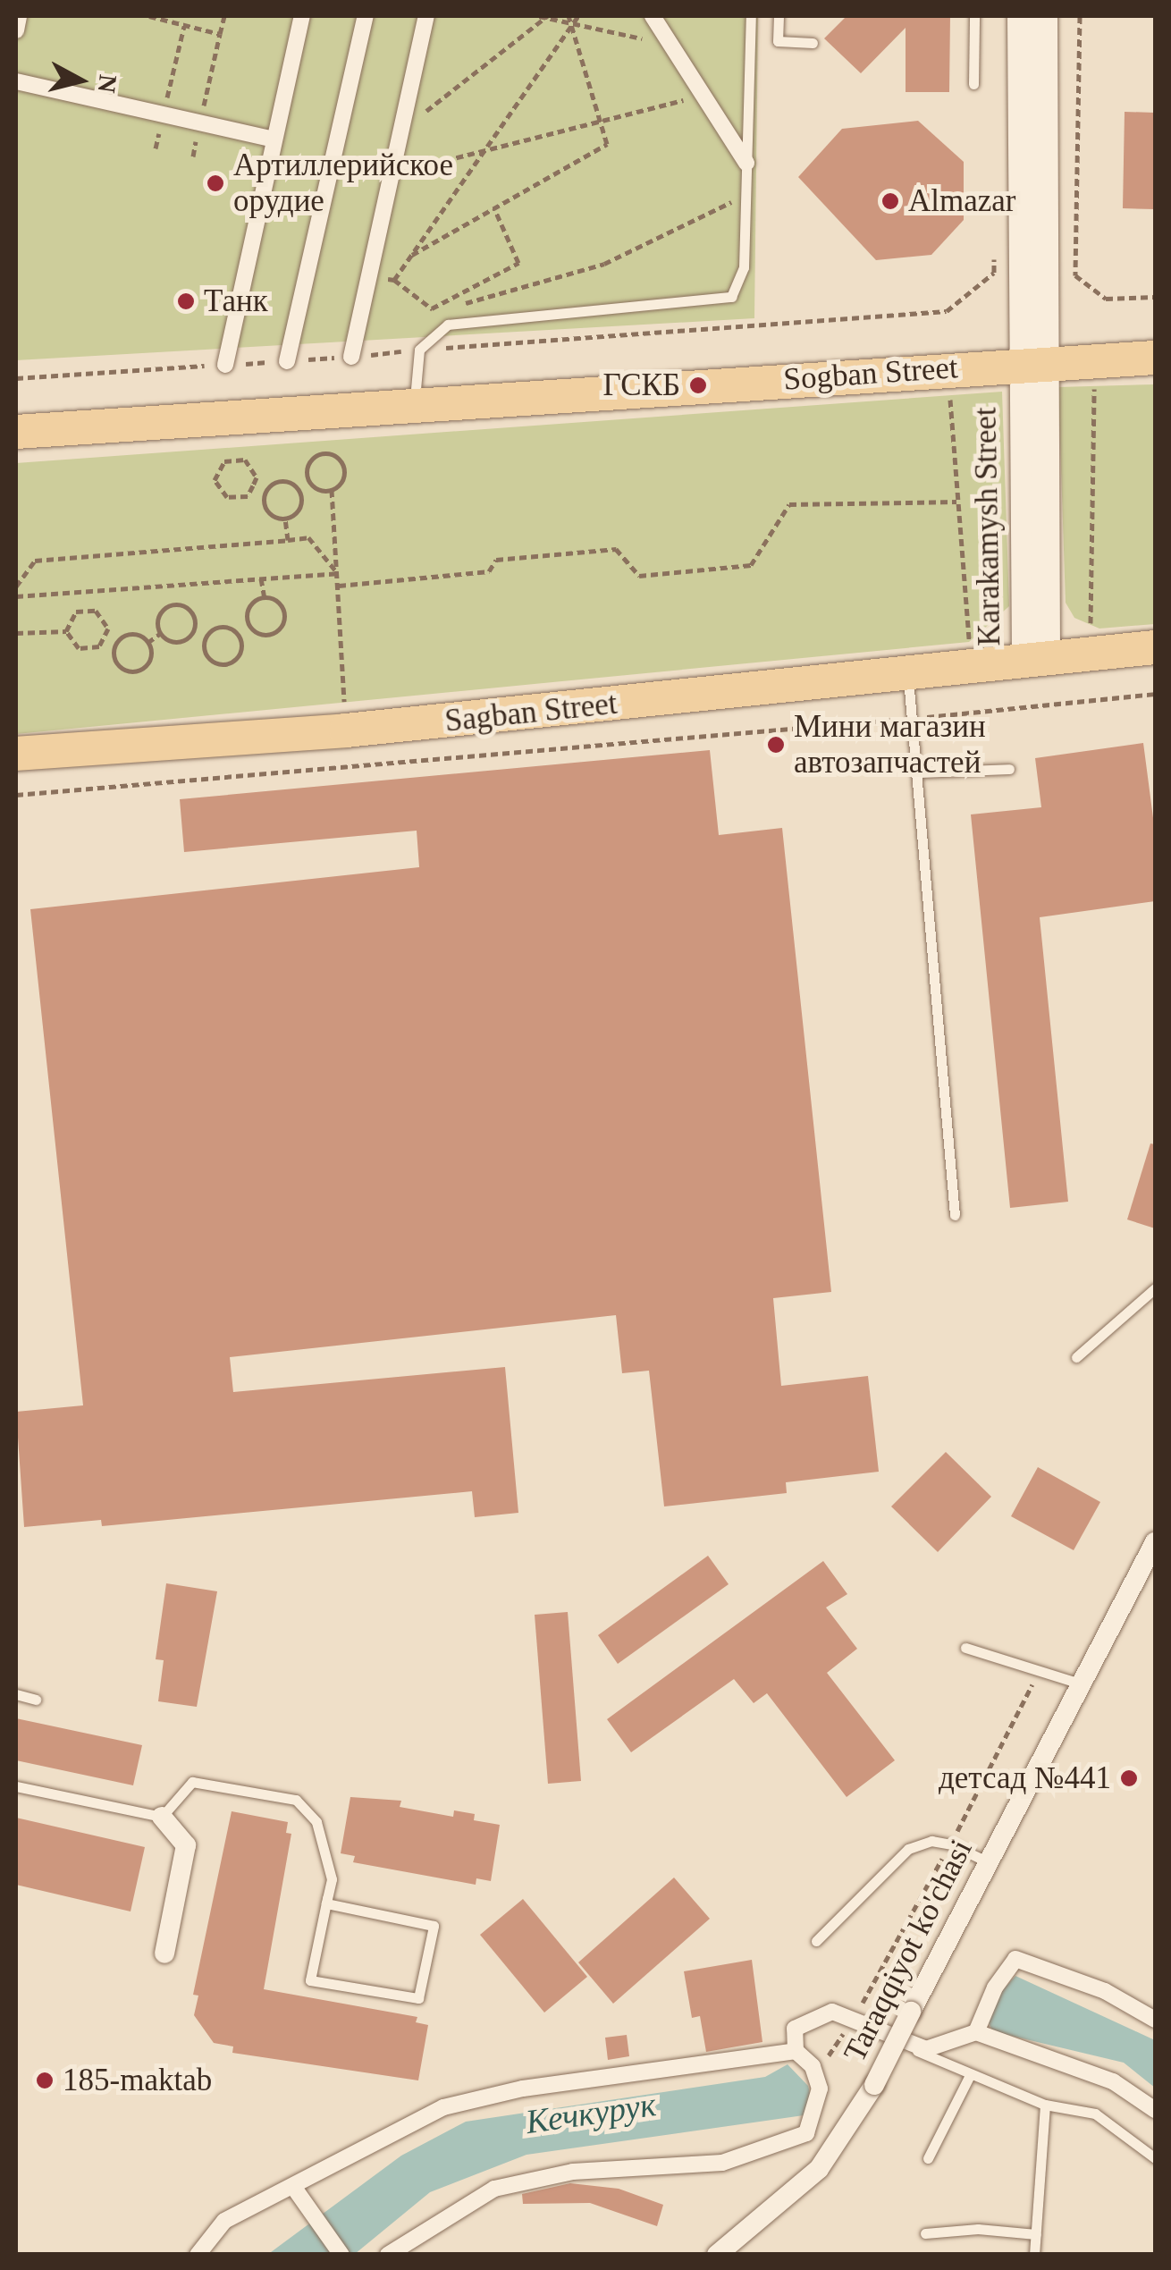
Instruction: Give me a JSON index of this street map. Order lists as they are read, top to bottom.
{
  "streets": {
    "main road": ["Sogban Street", "Karakamysh Street", "Sagban Street"],
    "street": ["Taraqqiyot ko'chasi"]
  },
  "crossings": [
    ["Sogban Street", "Karakamysh Street"],
    ["Karakamysh Street", "Sagban Street"]
  ],
  "water": ["Кечкурук"],
  "places": [
    "Артиллерийское орудие",
    "Almazar",
    "Танк",
    "ГСКБ",
    "Мини магазин автозапчастей",
    "детсад №441",
    "185-maktab"
  ],
  "north": "right"
}
